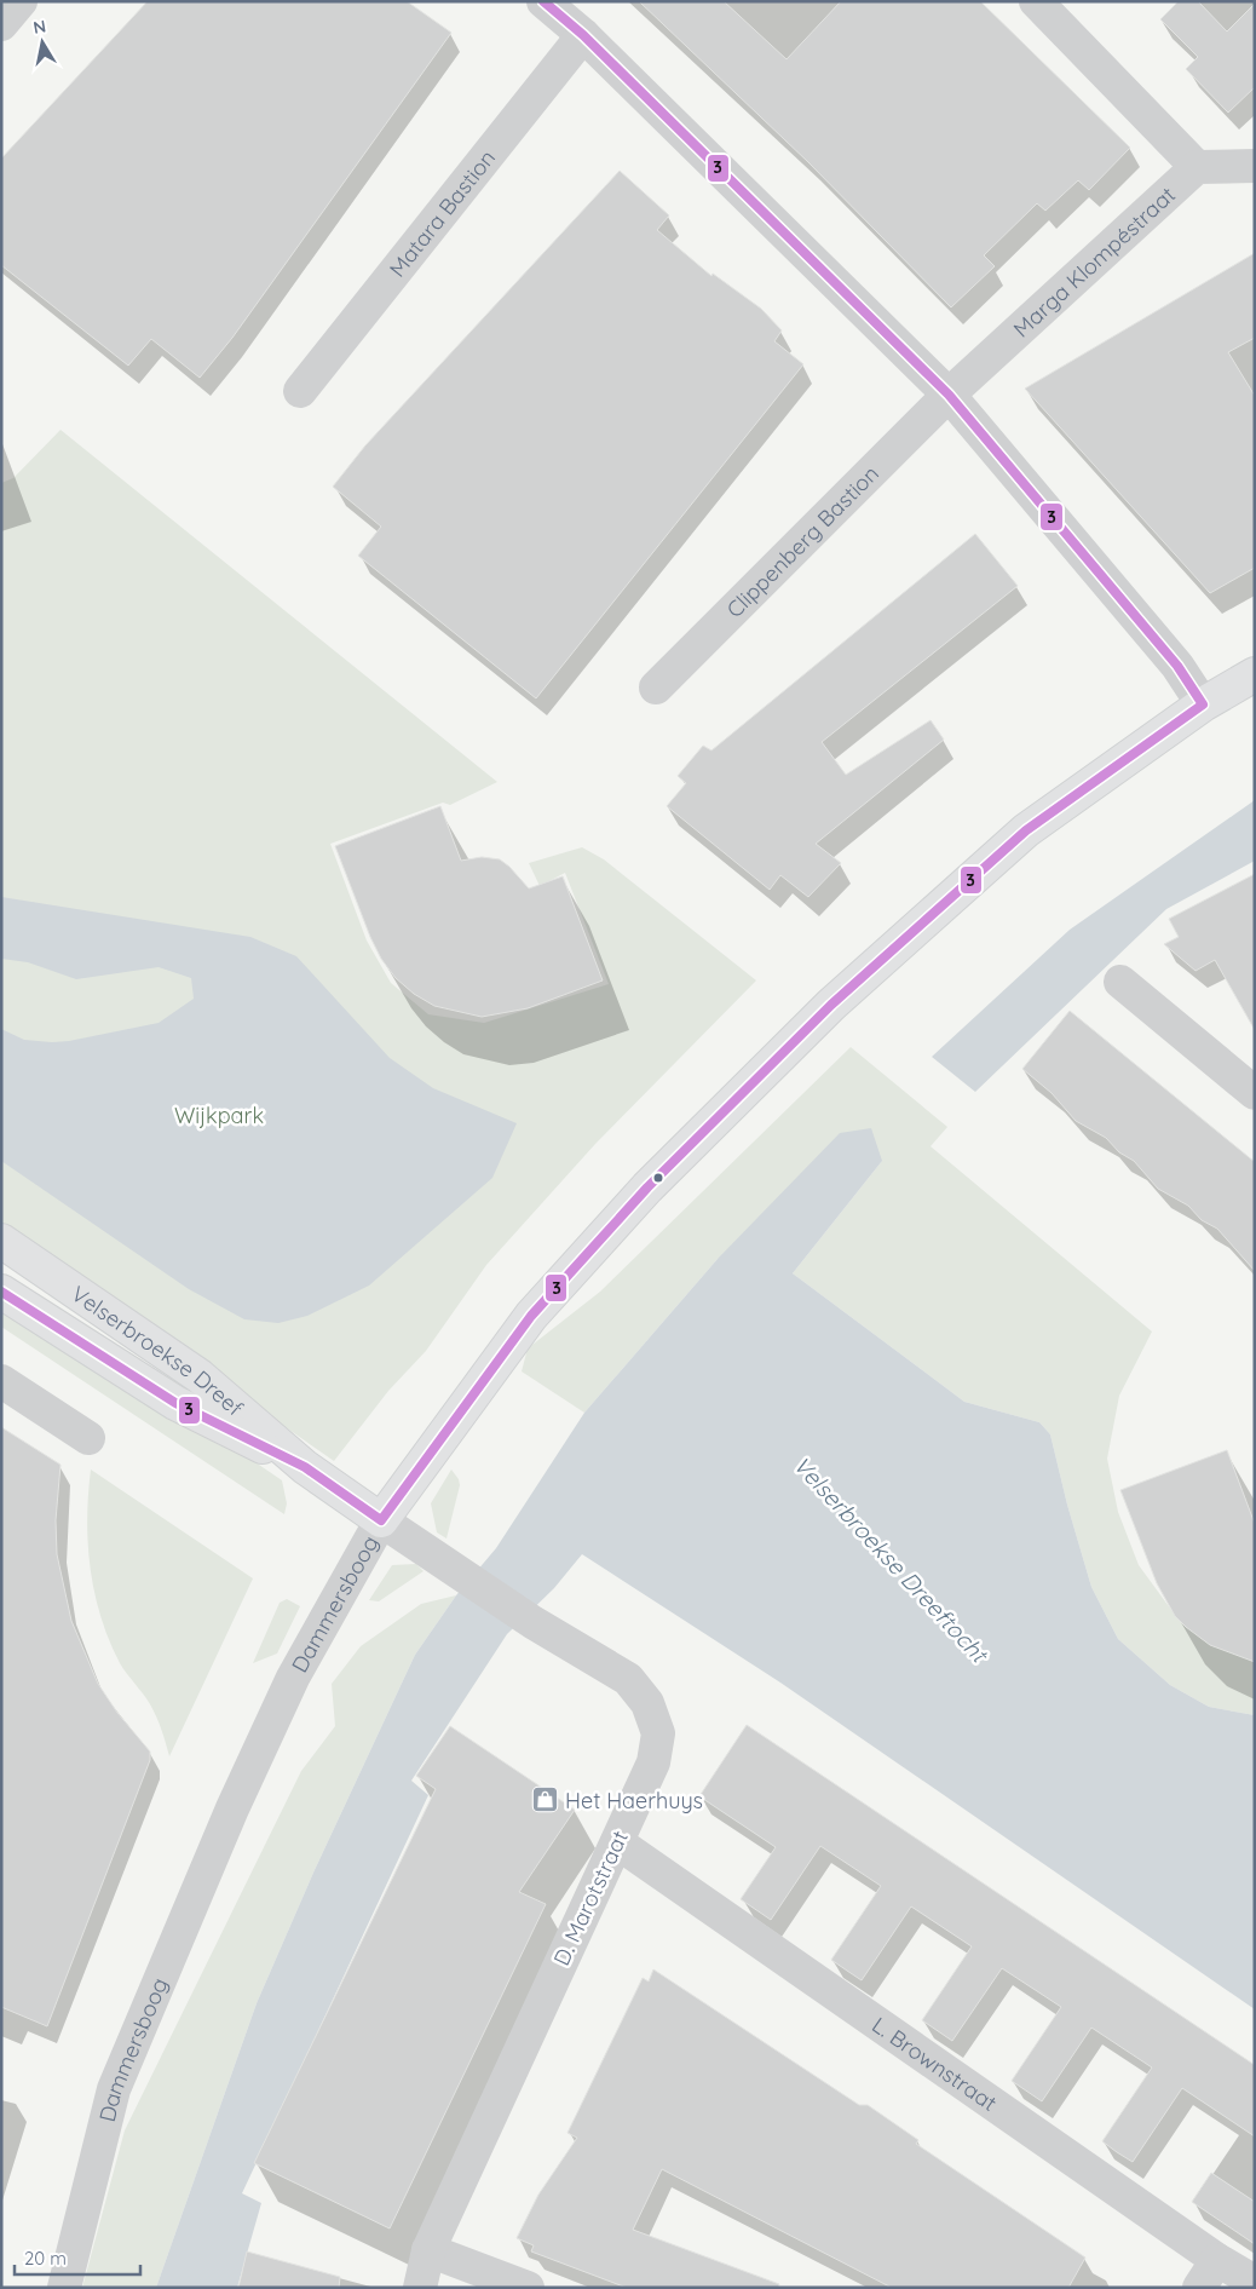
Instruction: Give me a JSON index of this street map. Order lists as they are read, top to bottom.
{
  "streets": {
    "street": [
      "Matara Bastion",
      "Marga Klompéstraat",
      "Clippenberg Bastion",
      "Velserbroekse Dreef",
      "Dammersboog",
      "D. Marotstraat",
      "L. Brownstraat"
    ]
  },
  "crossings": [
    ["Marga Klompéstraat", "Clippenberg Bastion"],
    ["Velserbroekse Dreef", "Dammersboog"],
    ["Velserbroekse Dreef", "D. Marotstraat"],
    ["Dammersboog", "D. Marotstraat"],
    ["D. Marotstraat", "L. Brownstraat"]
  ],
  "water": ["Velserbroekse Dreeftocht"],
  "parks": ["Wijkpark"],
  "places": {
    "shop": ["Het Haerhuys"]
  },
  "lines": ["transit line 3"],
  "scale_bar": "20 m",
  "north": "top"
}
